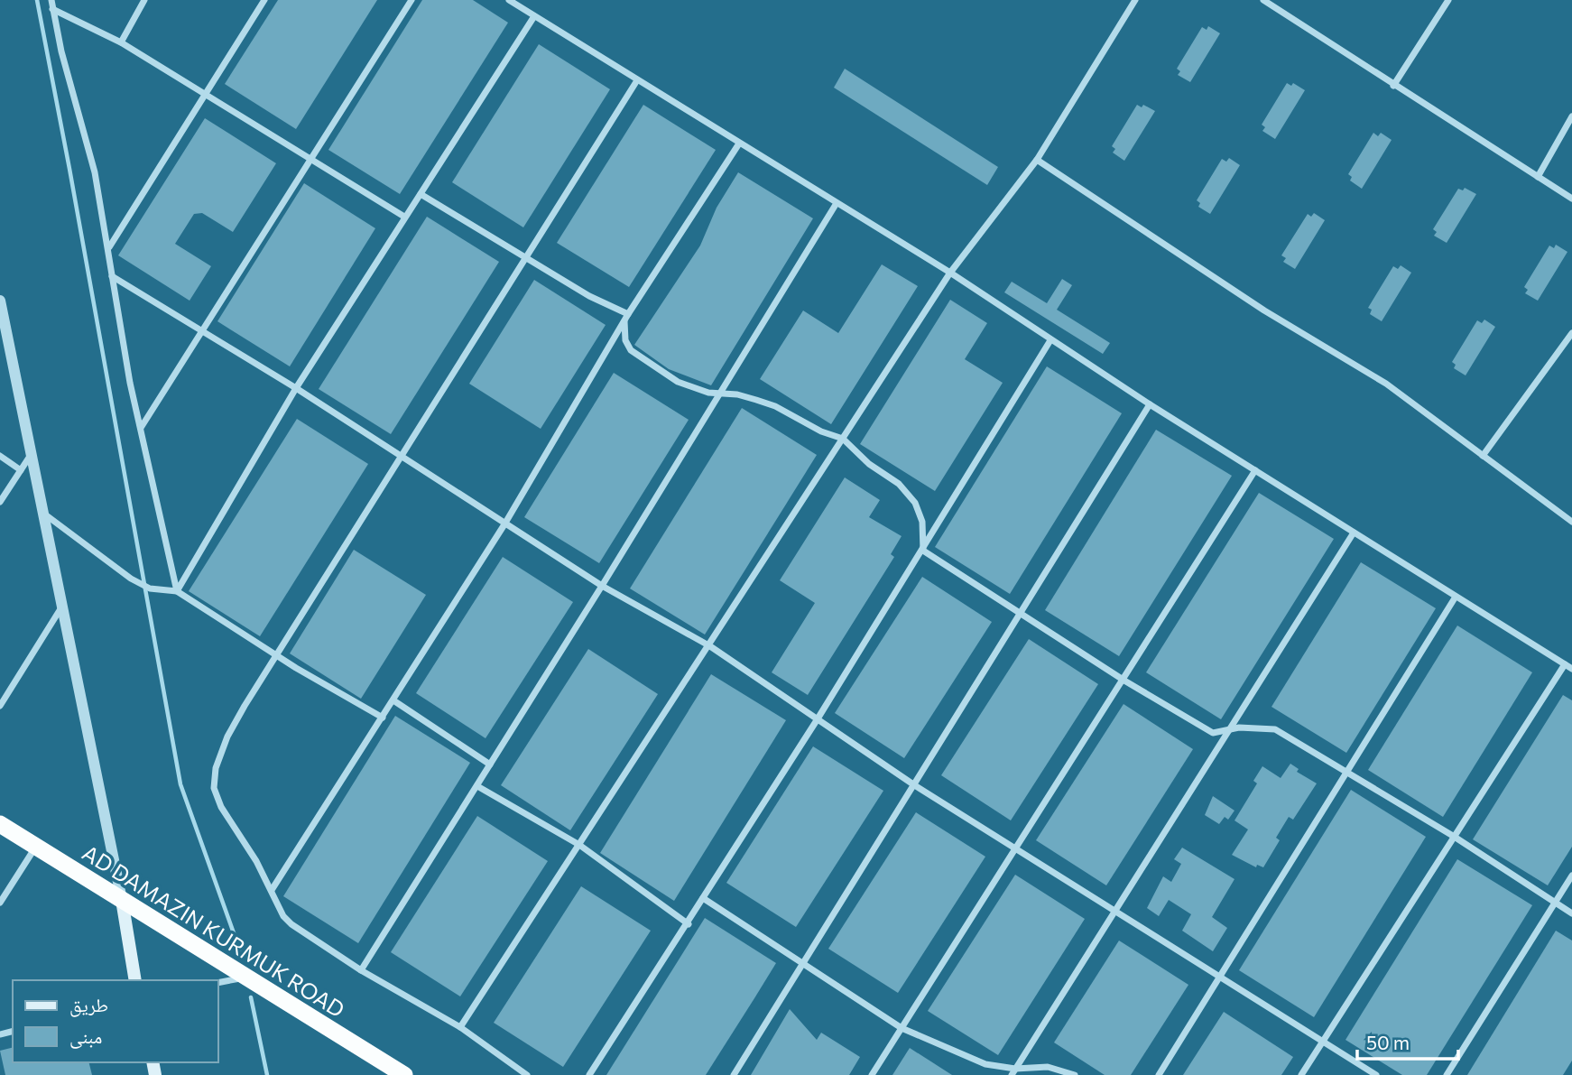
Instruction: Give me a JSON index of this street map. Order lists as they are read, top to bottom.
{
  "streets": {
    "highway": ["AD DAMAZIN KURMUK ROAD"]
  },
  "legend": ["طريق", "مبنى"],
  "scale_bar": "50 m"
}
